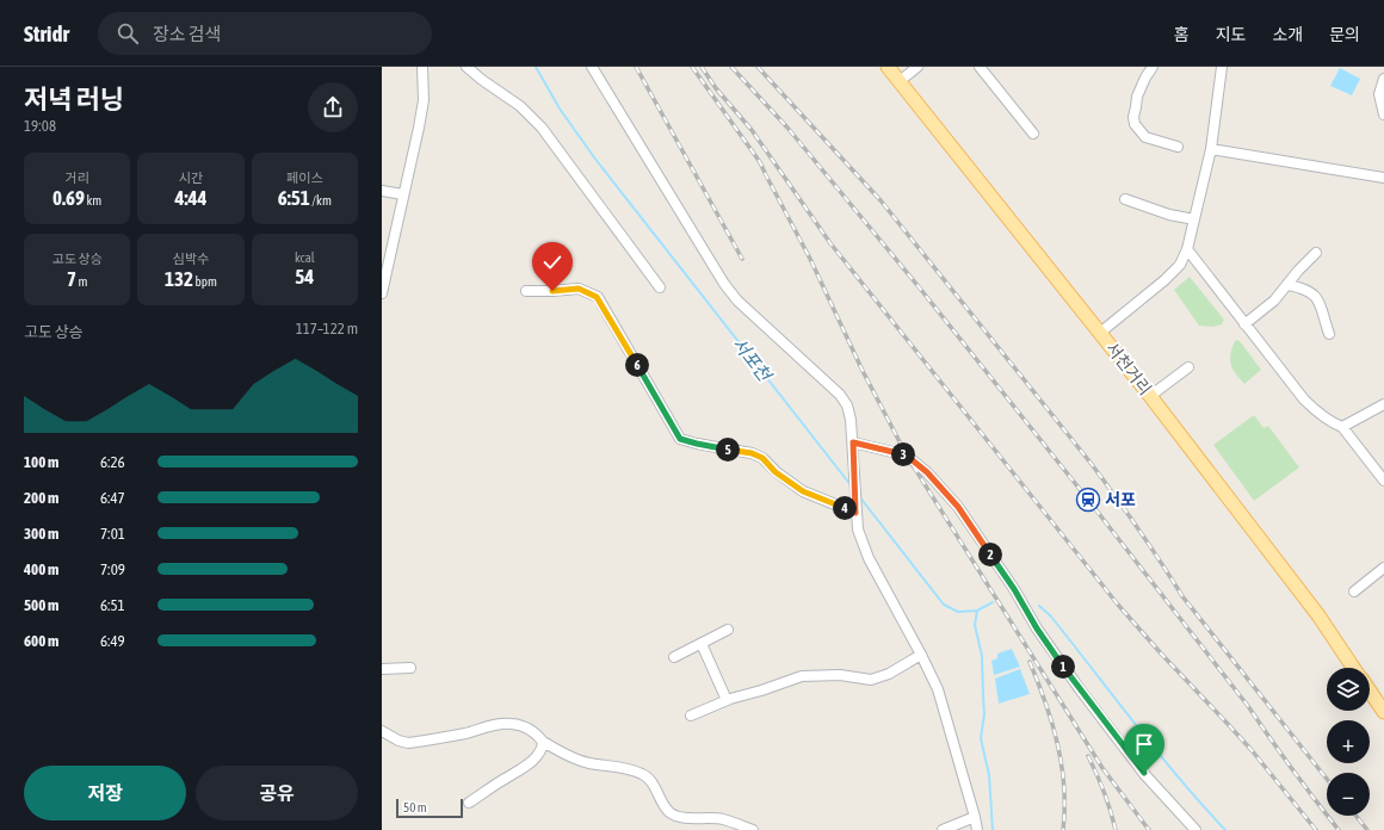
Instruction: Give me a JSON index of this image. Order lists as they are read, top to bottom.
{
  "streets": {
    "main road": ["서천거리"]
  },
  "water": ["서포천"],
  "places": {
    "station": ["서포"]
  },
  "scale_bar": "50 m",
  "page": {
    "header": "Stridr",
    "search": "장소 검색",
    "nav": [
      "홈",
      "지도",
      "소개",
      "문의"
    ],
    "heading": ["저녁 러닝", "19:08"],
    "stats": [
      ["거리", "0.69 km"],
      ["시간", "4:44"],
      ["페이스", "6:51 /km"],
      ["고도 상승", "7 m"],
      ["심박수", "132 bpm"],
      ["kcal", "54"]
    ],
    "chart": ["고도 상승", "117–122 m"],
    "pins": [
      "6",
      "5",
      "3",
      "4",
      "2",
      "1"
    ],
    "list": [
      {
        "name": "100 m",
        "note": "6:26"
      },
      {
        "name": "200 m",
        "note": "6:47"
      },
      {
        "name": "300 m",
        "note": "7:01"
      },
      {
        "name": "400 m",
        "note": "7:09"
      },
      {
        "name": "500 m",
        "note": "6:51"
      },
      {
        "name": "600 m",
        "note": "6:49"
      }
    ],
    "map_buttons": ["+", "−"],
    "buttons": ["저장", "공유"],
    "scale": "50 m"
  }
}
